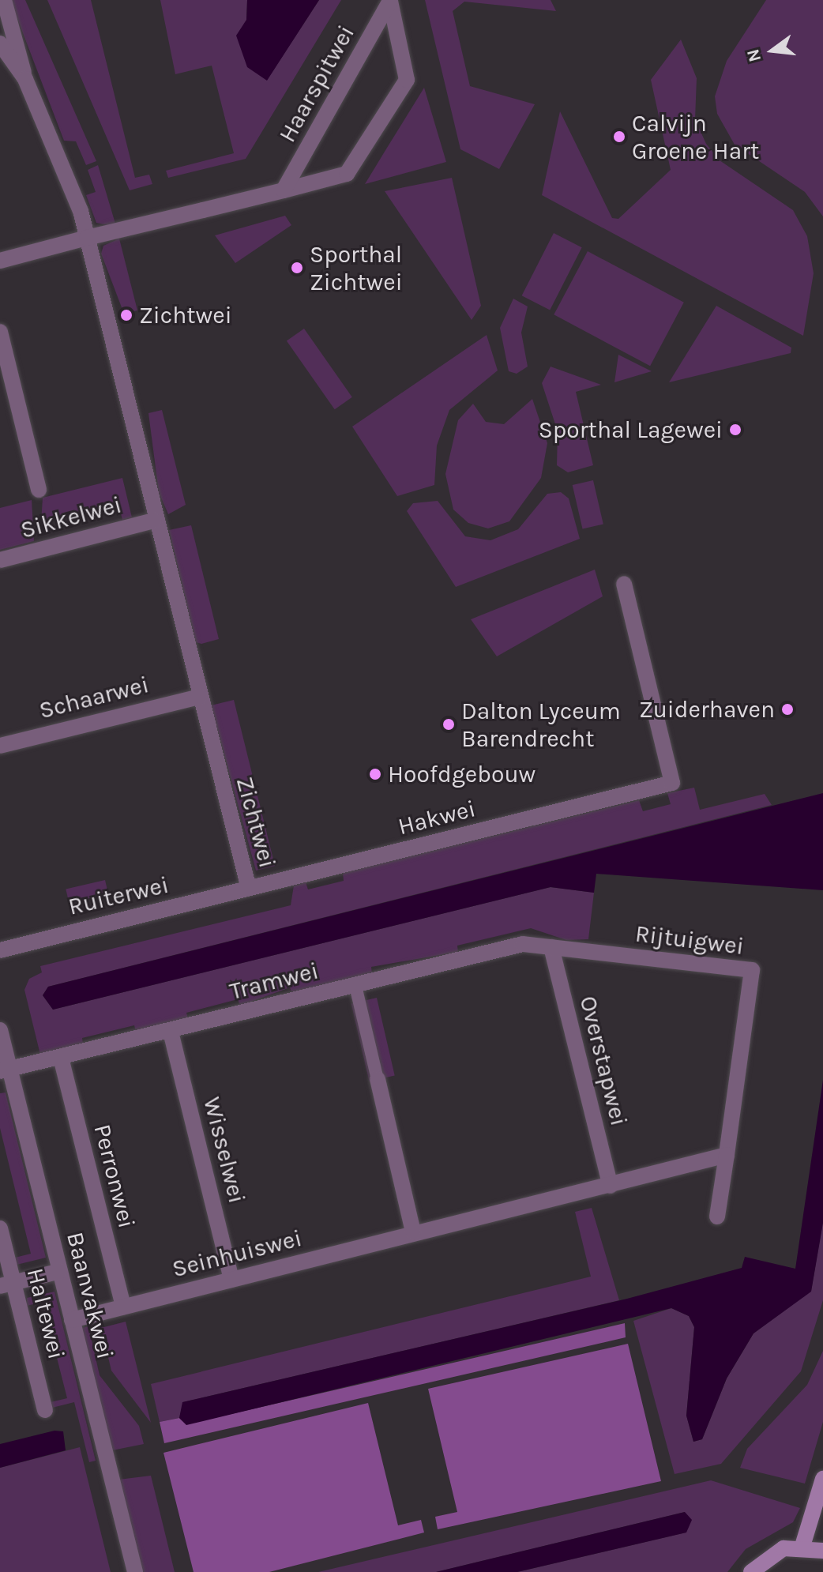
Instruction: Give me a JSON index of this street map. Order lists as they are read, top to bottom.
{
  "streets": {
    "street": [
      "Haarspitwei",
      "Sikkelwei",
      "Schaarwei",
      "Hakwei",
      "Zichtwei",
      "Ruiterwei",
      "Rijtuigwei",
      "Tramwei",
      "Overstapwei",
      "Wisselwei",
      "Perronwei",
      "Seinhuiswei",
      "Baanvakwei",
      "Haltewei"
    ]
  },
  "crossings": [
    ["Haarspitwei", "Zichtwei"],
    ["Sikkelwei", "Zichtwei"],
    ["Schaarwei", "Zichtwei"],
    ["Hakwei", "Zichtwei"],
    ["Hakwei", "Ruiterwei"],
    ["Zichtwei", "Ruiterwei"],
    ["Rijtuigwei", "Tramwei"],
    ["Rijtuigwei", "Overstapwei"],
    ["Tramwei", "Overstapwei"],
    ["Tramwei", "Wisselwei"],
    ["Tramwei", "Perronwei"],
    ["Tramwei", "Baanvakwei"],
    ["Overstapwei", "Seinhuiswei"],
    ["Wisselwei", "Seinhuiswei"],
    ["Perronwei", "Seinhuiswei"],
    ["Seinhuiswei", "Baanvakwei"]
  ],
  "places": [
    "Calvijn Groene Hart",
    "Sporthal Zichtwei",
    "Zichtwei",
    "Sporthal Lagewei",
    "Zuiderhaven",
    "Dalton Lyceum Barendrecht",
    "Hoofdgebouw"
  ],
  "north": "left"
}
